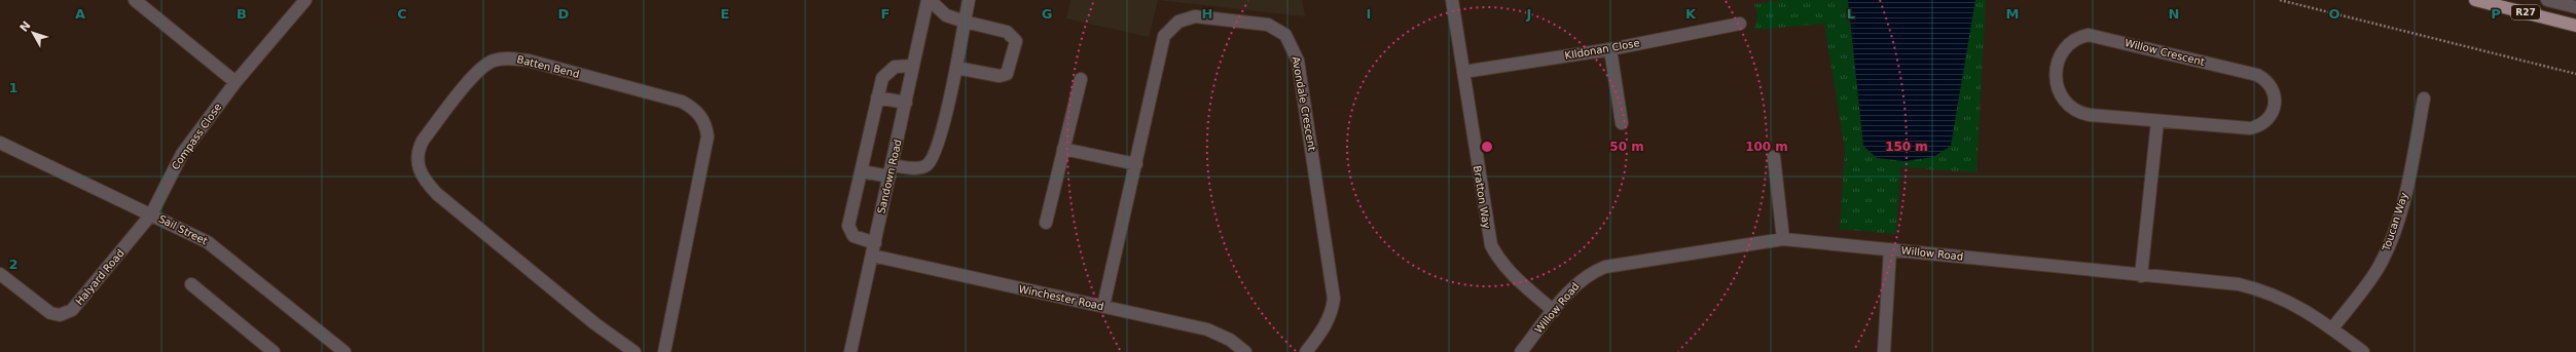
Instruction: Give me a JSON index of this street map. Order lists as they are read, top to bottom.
{
  "streets": {
    "main road": ["R27"],
    "street": [
      "KIldonan Close",
      "Willow Crescent",
      "Batten Bend",
      "Avondale Crescent",
      "Compass Close",
      "Sandown Road",
      "Bratton Way",
      "Toucan Way",
      "Sail Street",
      "Willow Road",
      "Halyard Road",
      "Winchester Road"
    ]
  },
  "crossings": [
    ["KIldonan Close", "Bratton Way"],
    ["Avondale Crescent", "Winchester Road"],
    ["Compass Close", "Sail Street"],
    ["Compass Close", "Halyard Road"],
    ["Sandown Road", "Winchester Road"],
    ["Bratton Way", "Willow Road"],
    ["Toucan Way", "Willow Road"],
    ["Sail Street", "Halyard Road"]
  ],
  "north": "top left",
  "grid": {
    "columns": [
      "A",
      "B",
      "C",
      "D",
      "E",
      "F",
      "G",
      "H",
      "I",
      "J",
      "K",
      "L",
      "M",
      "N",
      "O",
      "P"
    ],
    "rows": ["1", "2"]
  },
  "rings": ["50 m", "100 m", "150 m"]
}
